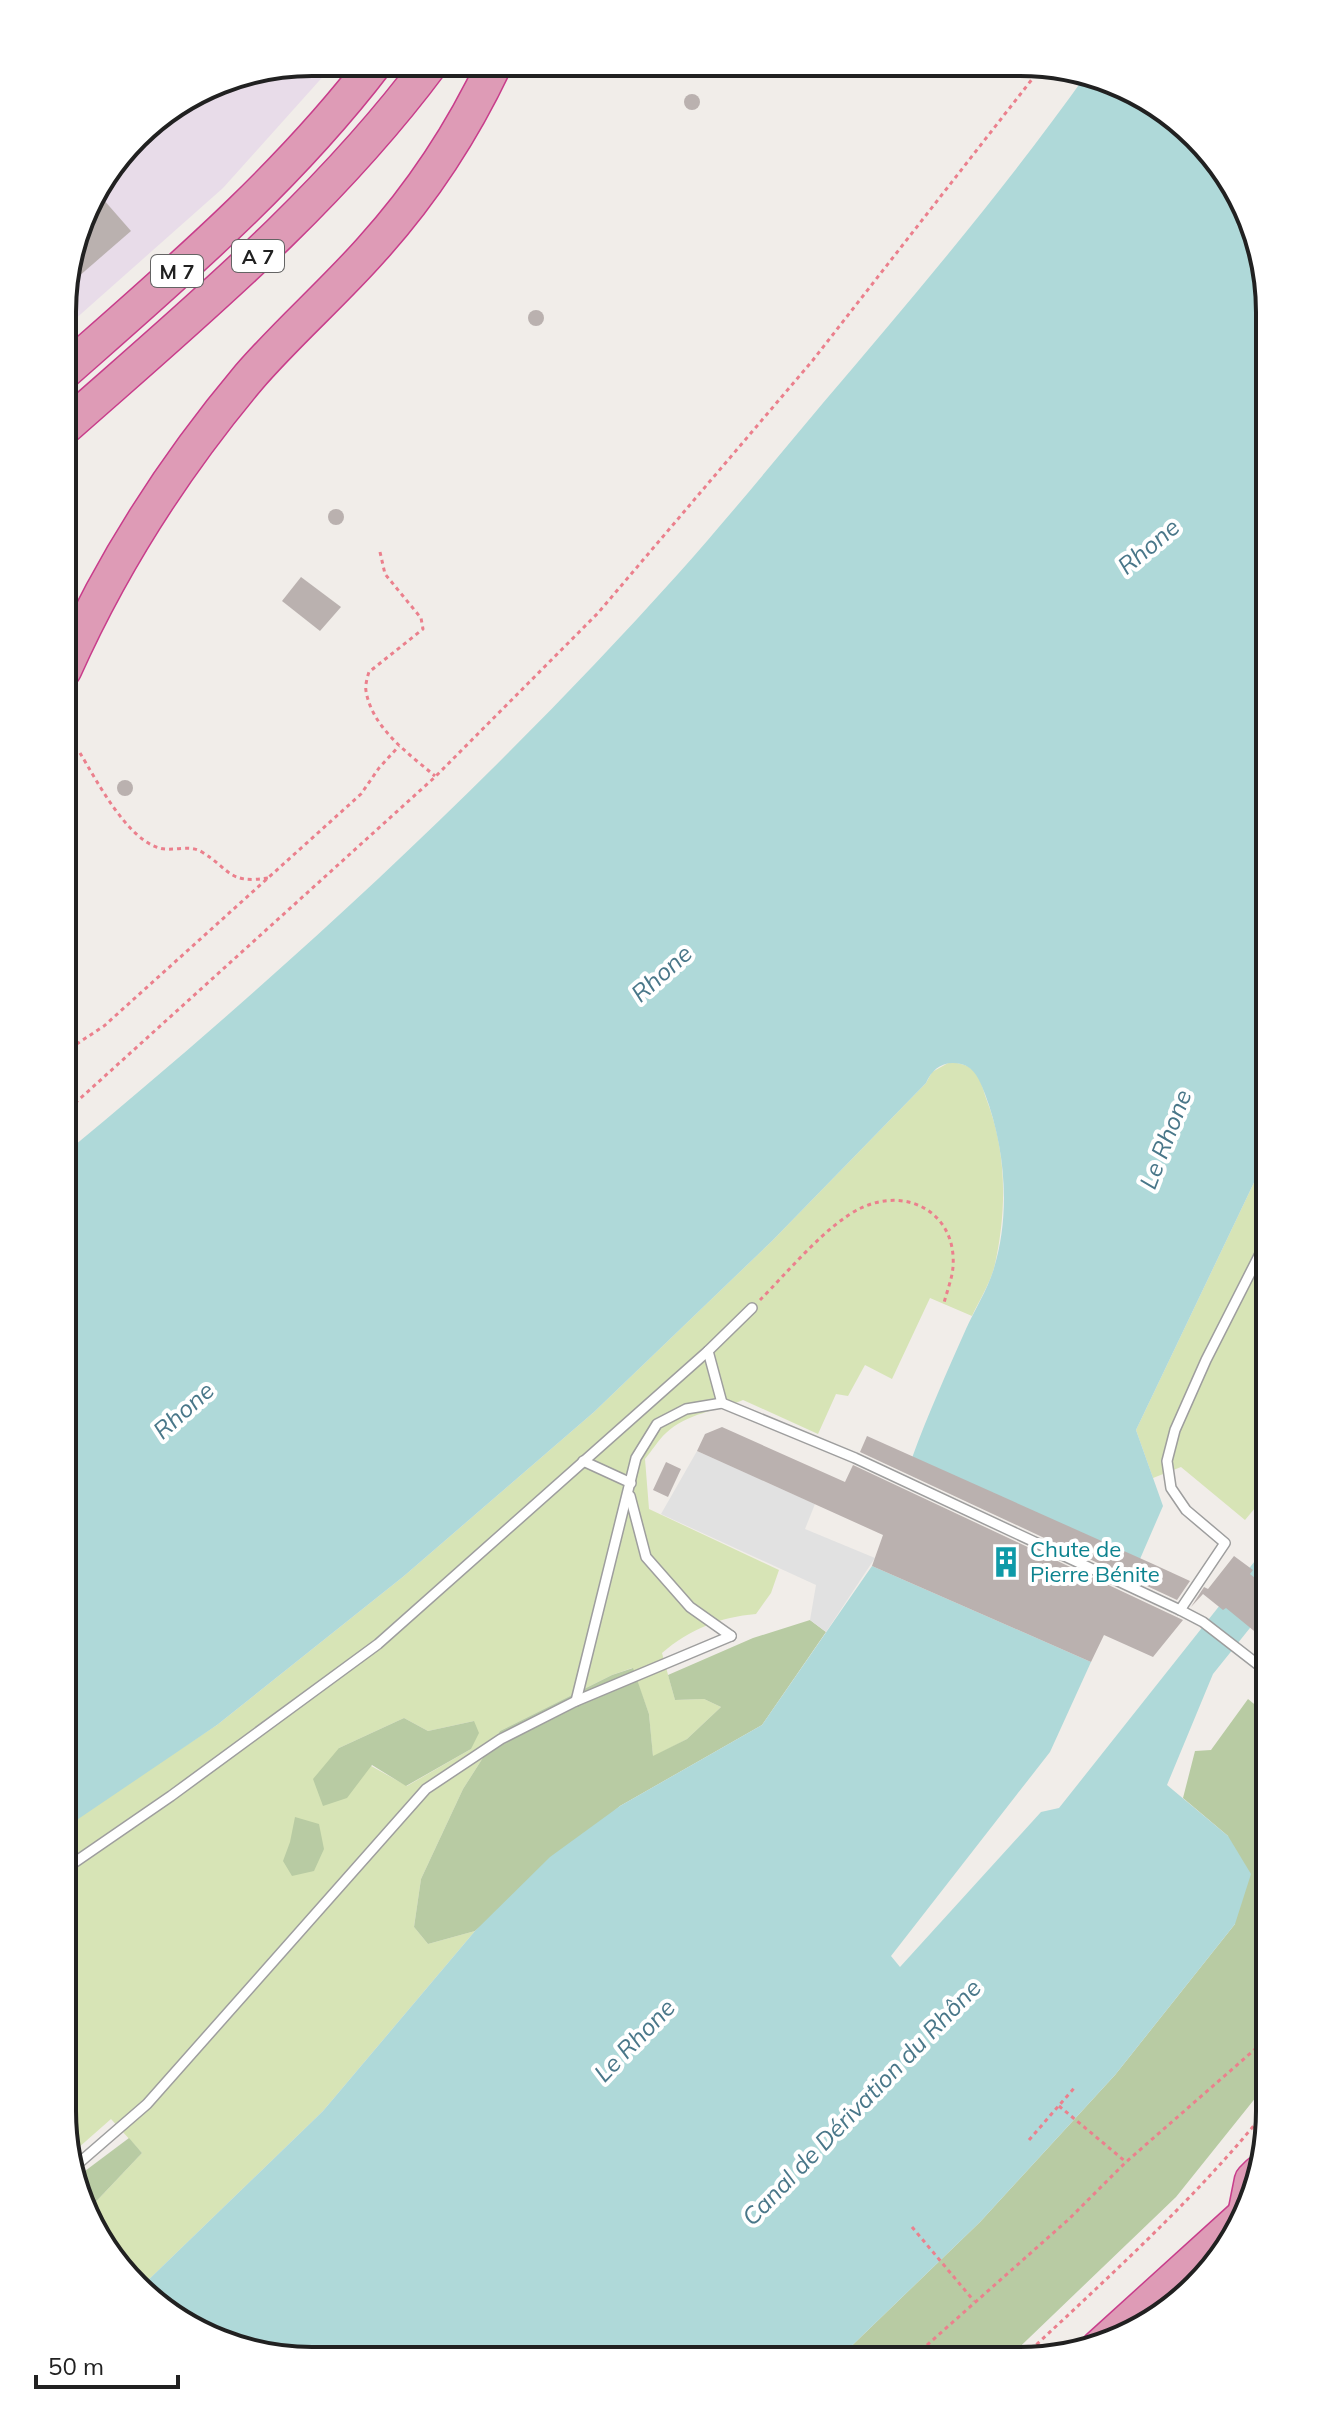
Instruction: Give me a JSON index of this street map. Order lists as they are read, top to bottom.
{
  "streets": {
    "highway": ["A 7", "M 7"]
  },
  "water": ["Rhone", "Le Rhone", "Canal de Dérivation du Rhône"],
  "places": {
    "building": ["Chute de Pierre Bénite"]
  },
  "scale_bar": "50 m"
}
